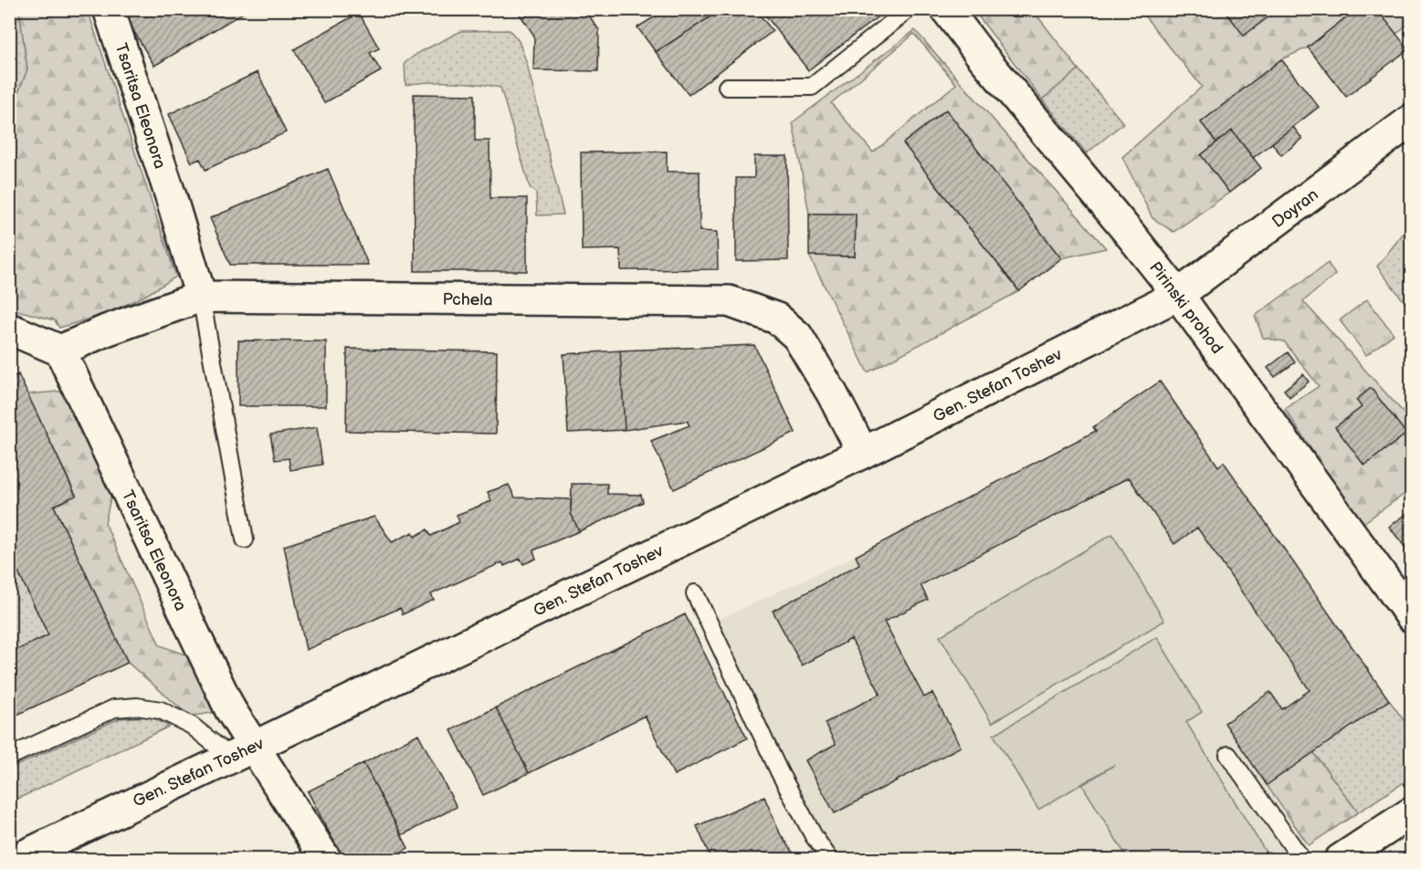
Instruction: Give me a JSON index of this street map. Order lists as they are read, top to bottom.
{
  "streets": {
    "street": [
      "Tsaritsa Eleonora",
      "Doyran",
      "Pchela",
      "Pirinski prohod",
      "Gen. Stefan Toshev"
    ]
  },
  "crossings": [
    ["Tsaritsa Eleonora", "Pchela"],
    ["Tsaritsa Eleonora", "Gen. Stefan Toshev"],
    ["Doyran", "Pirinski prohod"],
    ["Doyran", "Gen. Stefan Toshev"],
    ["Pchela", "Gen. Stefan Toshev"],
    ["Pirinski prohod", "Gen. Stefan Toshev"]
  ]
}
